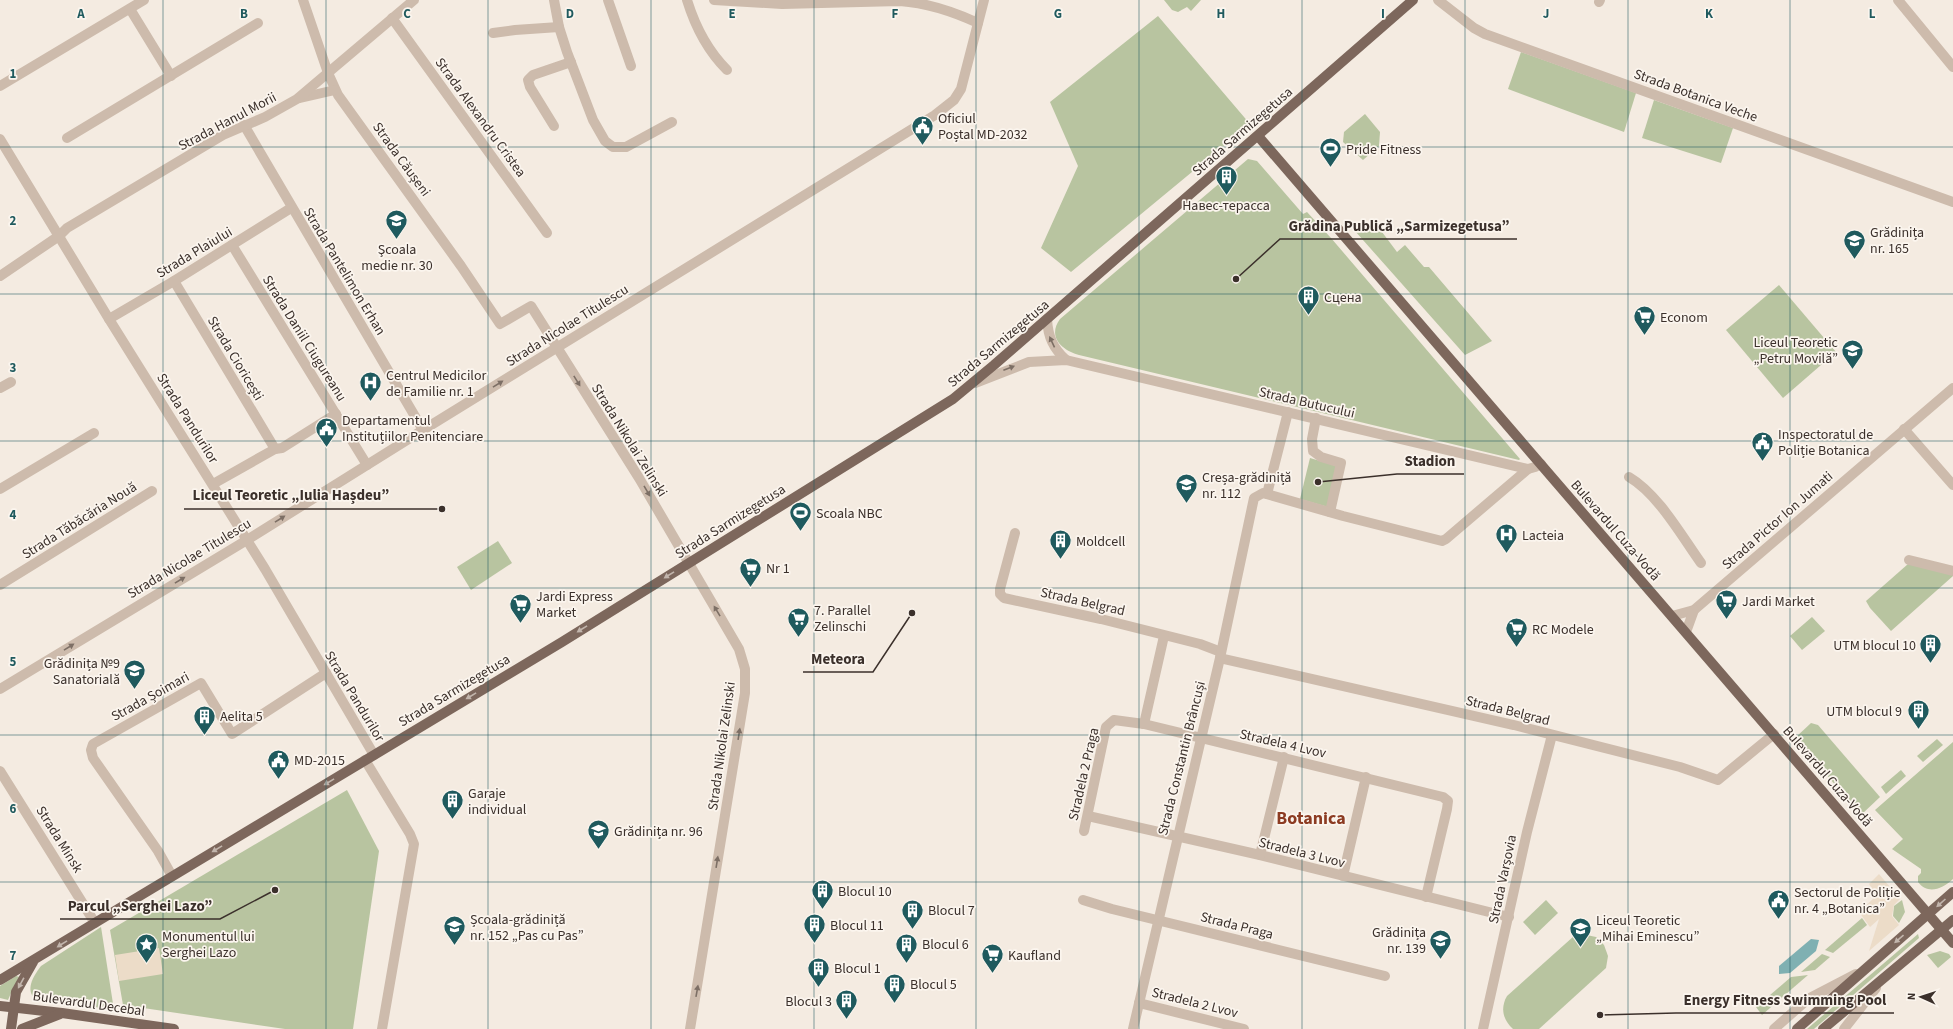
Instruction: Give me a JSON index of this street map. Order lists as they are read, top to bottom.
{
  "streets": {
    "main road": ["Strada Sarmizegetusa", "Bulevardul Cuza-Vodă", "Bulevardul Decebal"],
    "street": [
      "Strada Botanica Veche",
      "Strada Alexandru Cristea",
      "Strada Hanul Morii",
      "Strada Căușeni",
      "Strada Plaiului",
      "Strada Pantelimon Erhan",
      "Strada Nicolae Titulescu",
      "Strada Daniil Ciugureanu",
      "Strada Cioricești",
      "Strada Butucului",
      "Strada Pandurilor",
      "Strada Nikolai Zelinski",
      "Strada Tăbăcăria Nouă",
      "Strada Pictor Ion Jumati",
      "Strada Belgrad",
      "Strada Șoimari",
      "Stradela 4 Lvov",
      "Strada Constantin Brâncuși",
      "Stradela 2 Praga",
      "Strada Minsk",
      "Stradela 3 Lvov",
      "Strada Varșovia",
      "Strada Praga",
      "Stradela 2 Lvov"
    ]
  },
  "crossings": [
    ["Strada Alexandru Cristea", "Strada Hanul Morii"],
    ["Strada Hanul Morii", "Strada Căușeni"],
    ["Strada Hanul Morii", "Strada Pantelimon Erhan"],
    ["Strada Hanul Morii", "Strada Pandurilor"],
    ["Strada Sarmizegetusa", "Strada Butucului"],
    ["Strada Sarmizegetusa", "Strada Pandurilor"],
    ["Strada Sarmizegetusa", "Strada Nikolai Zelinski"],
    ["Strada Sarmizegetusa", "Bulevardul Cuza-Vodă"],
    ["Strada Sarmizegetusa", "Strada Șoimari"],
    ["Strada Sarmizegetusa", "Strada Minsk"],
    ["Strada Căușeni", "Strada Nikolai Zelinski"],
    ["Strada Plaiului", "Strada Pantelimon Erhan"],
    ["Strada Plaiului", "Strada Daniil Ciugureanu"],
    ["Strada Plaiului", "Strada Cioricești"],
    ["Strada Plaiului", "Strada Pandurilor"],
    ["Strada Pantelimon Erhan", "Strada Nicolae Titulescu"],
    ["Strada Nicolae Titulescu", "Strada Daniil Ciugureanu"],
    ["Strada Nicolae Titulescu", "Strada Pandurilor"],
    ["Strada Nicolae Titulescu", "Strada Nikolai Zelinski"],
    ["Strada Butucului", "Strada Constantin Brâncuși"],
    ["Strada Pandurilor", "Strada Șoimari"],
    ["Strada Pictor Ion Jumati", "Bulevardul Cuza-Vodă"],
    ["Bulevardul Cuza-Vodă", "Strada Belgrad"],
    ["Strada Belgrad", "Strada Constantin Brâncuși"],
    ["Strada Belgrad", "Strada Varșovia"],
    ["Stradela 4 Lvov", "Strada Constantin Brâncuși"],
    ["Stradela 4 Lvov", "Stradela 2 Praga"],
    ["Stradela 4 Lvov", "Stradela 3 Lvov"],
    ["Strada Constantin Brâncuși", "Stradela 3 Lvov"],
    ["Strada Constantin Brâncuși", "Strada Praga"],
    ["Strada Constantin Brâncuși", "Stradela 2 Lvov"],
    ["Stradela 2 Praga", "Stradela 3 Lvov"],
    ["Stradela 3 Lvov", "Strada Varșovia"]
  ],
  "one_way": ["Strada Sarmizegetusa", "Strada Nicolae Titulescu"],
  "districts": ["Botanica"],
  "places": {
    "public building": [
      "Oficiul Poștal MD-2032",
      "Departamentul Instituțiilor Penitenciare",
      "Inspectoratul de Poliție Botanica",
      "MD-2015",
      "Sectorul de Poliție nr. 4 „Botanica”"
    ],
    "sports": ["Pride Fitness", "Scoala NBC"],
    "building": [
      "Навес-терасса",
      "Сцена",
      "Moldcell",
      "UTM blocul 10",
      "UTM blocul 9",
      "Aelita 5",
      "Garaje individual",
      "Blocul 10",
      "Blocul 7",
      "Blocul 11",
      "Blocul 6",
      "Blocul 1",
      "Blocul 5",
      "Blocul 3"
    ],
    "school or university": [
      "Şcoala medie nr. 30",
      "Grădinița nr. 165",
      "Liceul Teoretic „Petru Movilă”",
      "Creșa-grădiniță nr. 112",
      "Grădinița №9 Sanatorială",
      "Grădinița nr. 96",
      "Școala-grădiniță nr. 152 „Pas cu Pas”",
      "Liceul Teoretic „Mihai Eminescu”",
      "Grădinița nr. 139"
    ],
    "other": [
      "Grădina Publică „Sarmizegetusa”",
      "Stadion",
      "Liceul Teoretic „Iulia Hașdeu”",
      "Meteora",
      "Parcul „Serghei Lazo”",
      "Energy Fitness Swimming Pool"
    ],
    "supermarket": [
      "Econom",
      "Nr 1",
      "Jardi Market",
      "Jardi Express Market",
      "7. Parallel Zelinschi",
      "RC Modele",
      "Kaufland"
    ],
    "hospital": ["Centrul Medicilor de Familie nr. 1", "Lacteia"],
    "place": ["Monumentul lui Serghei Lazo"]
  },
  "north": "left",
  "grid": {
    "columns": [
      "A",
      "B",
      "C",
      "D",
      "E",
      "F",
      "G",
      "H",
      "I",
      "J",
      "K",
      "L"
    ],
    "rows": [
      "1",
      "2",
      "3",
      "4",
      "5",
      "6",
      "7"
    ]
  }
}
